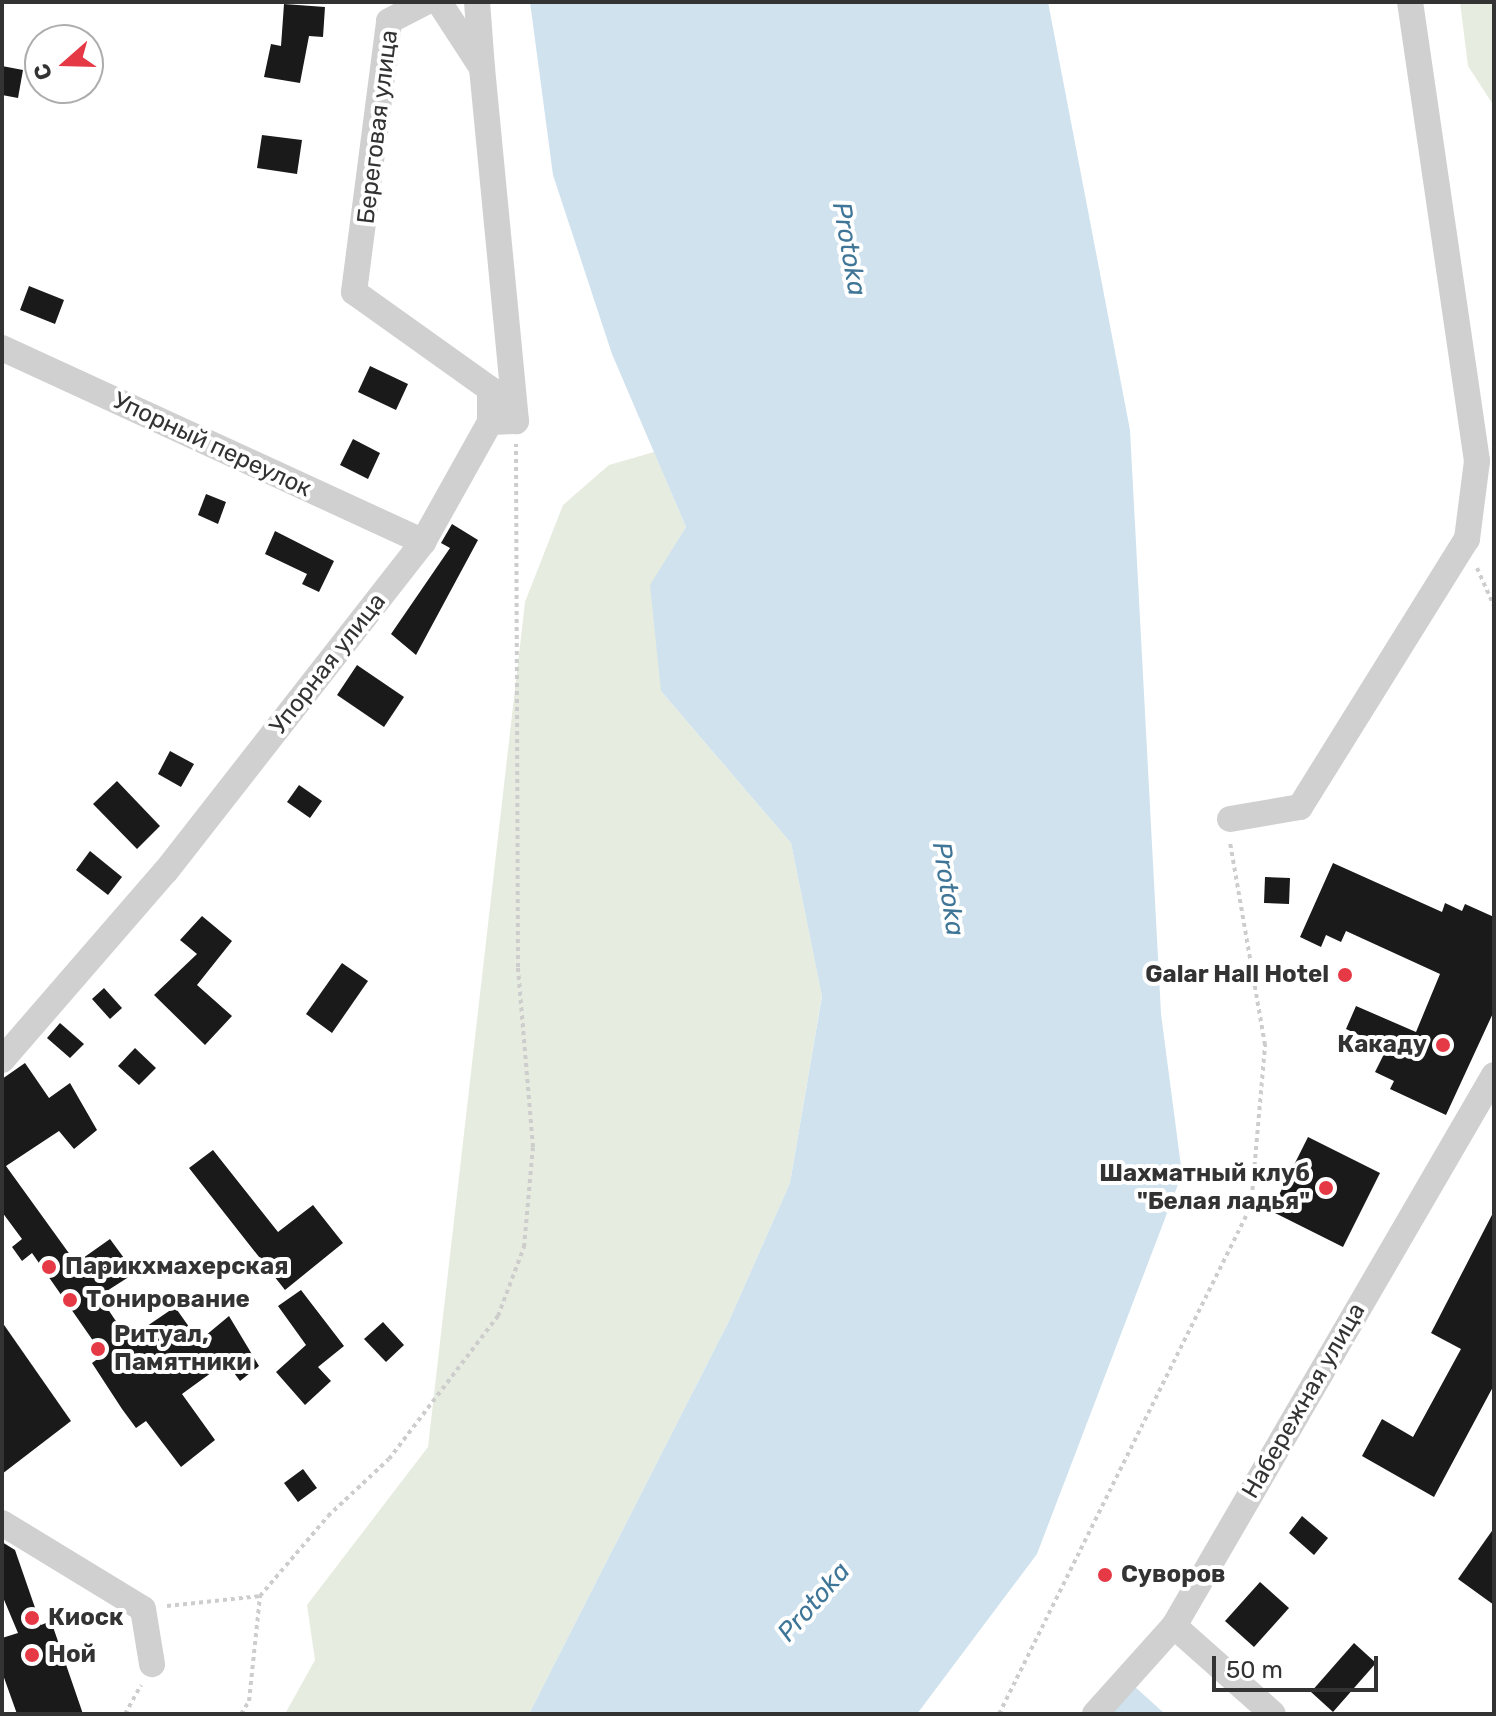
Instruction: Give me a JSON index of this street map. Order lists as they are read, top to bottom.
{
  "streets": {
    "street": [
      "Береговая улица",
      "Упорный переулок",
      "Упорная улица",
      "Набережная улица"
    ]
  },
  "crossings": [
    ["Береговая улица", "Упорная улица"],
    ["Упорный переулок", "Упорная улица"]
  ],
  "water": ["Protoka"],
  "places": [
    "Galar Hall Hotel",
    "Какаду",
    "Шахматный клуб \"Белая ладья\"",
    "Парикхмахерская",
    "Тонирование",
    "Ритуал, Памятники",
    "Суворов",
    "Киоск",
    "Ной"
  ],
  "scale_bar": "50 m",
  "north": "left"
}
